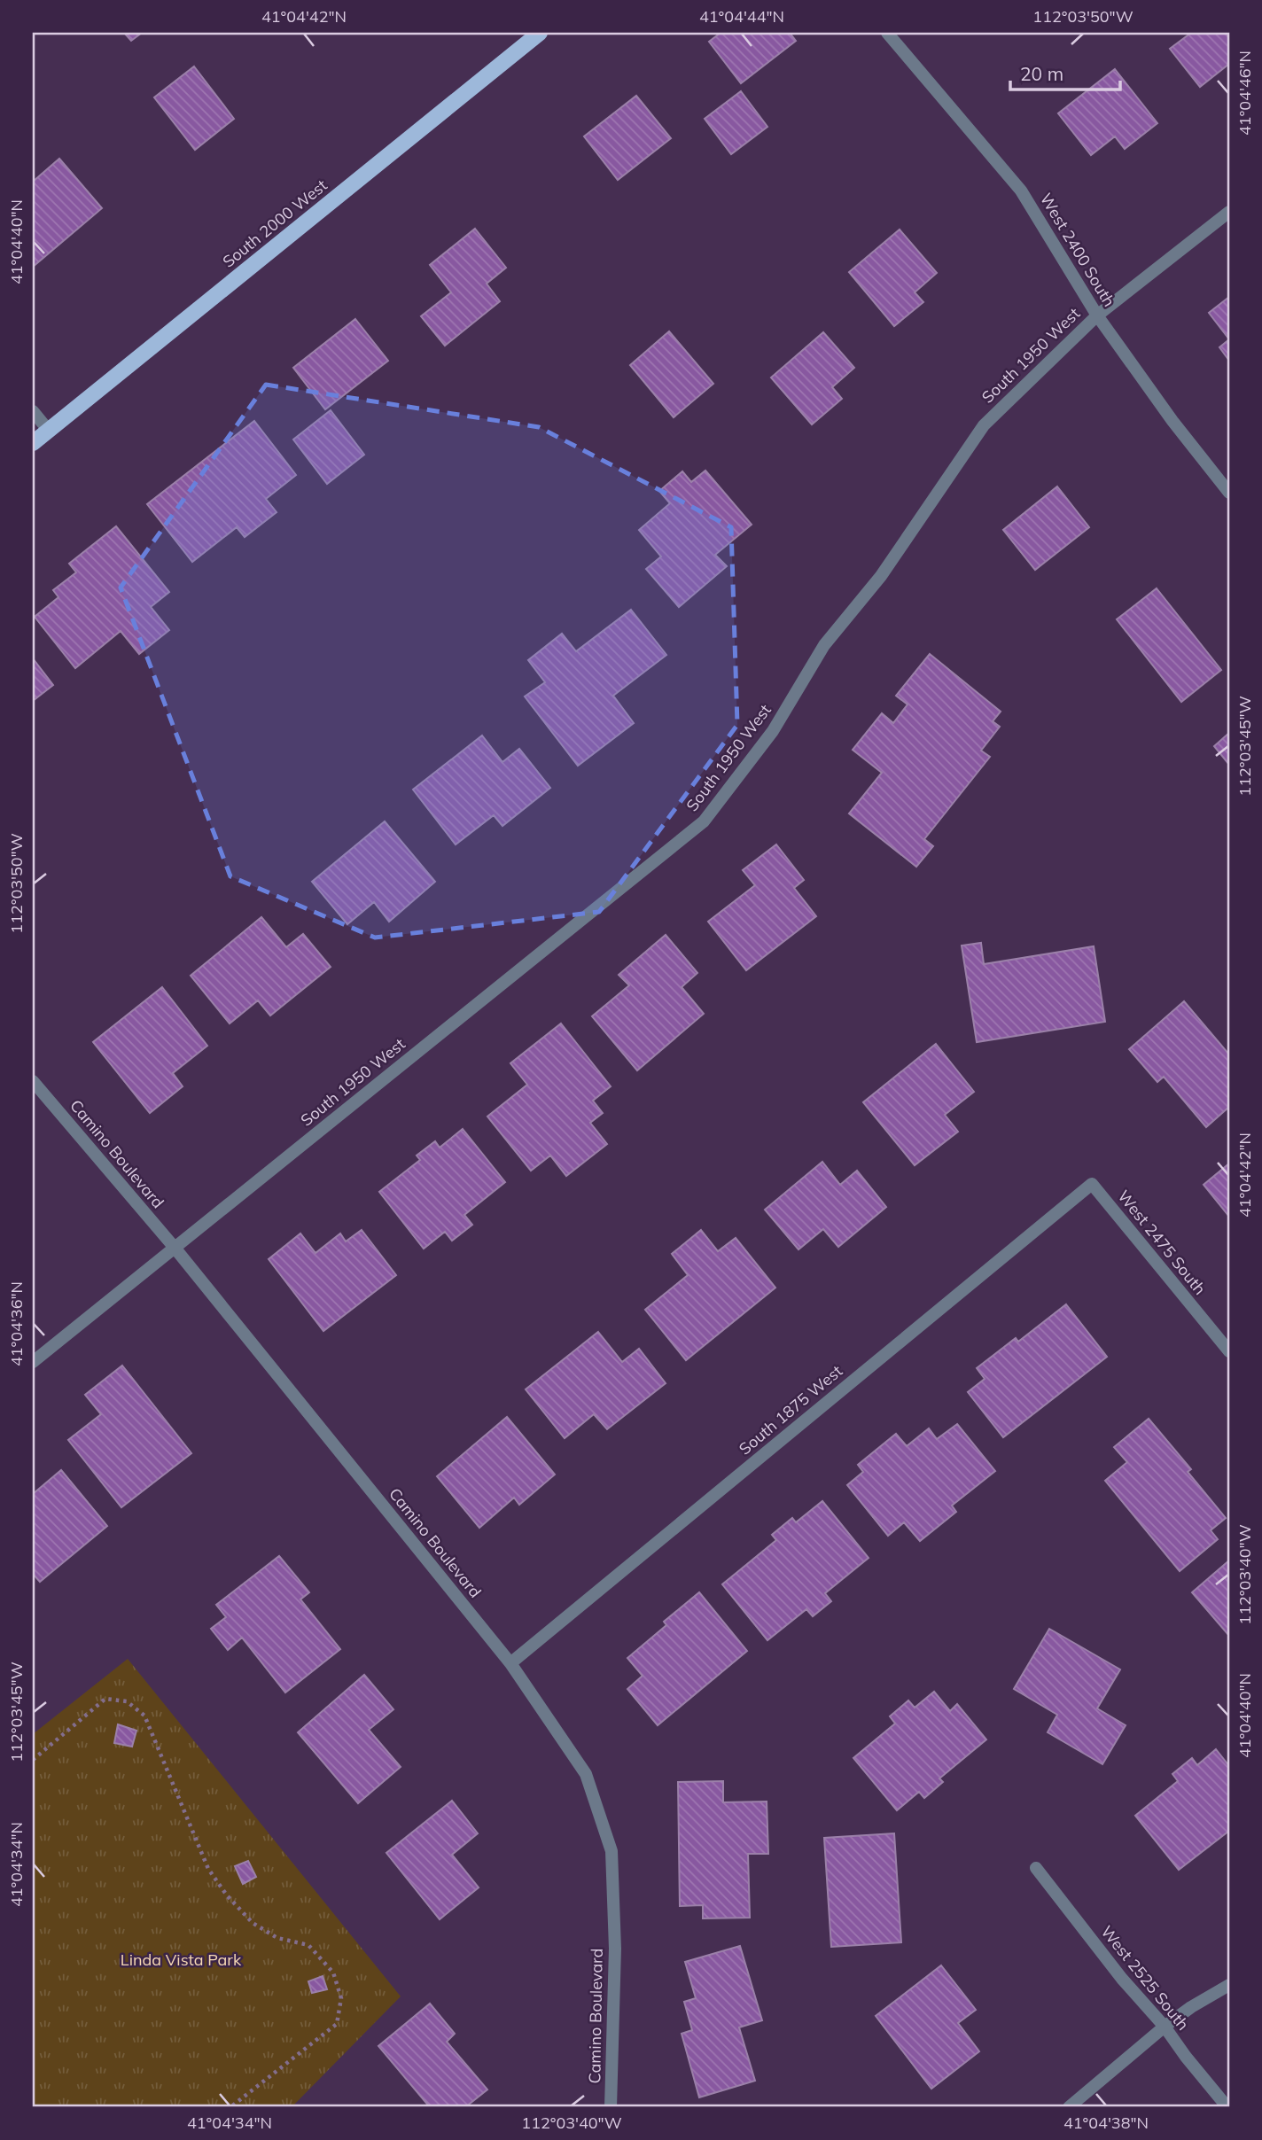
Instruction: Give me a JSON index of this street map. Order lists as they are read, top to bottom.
{
  "streets": {
    "main road": ["South 2000 West"],
    "street": [
      "West 2400 South",
      "South 1950 West",
      "Camino Boulevard",
      "West 2475 South",
      "South 1875 West",
      "West 2525 South"
    ]
  },
  "crossings": [
    ["West 2400 South", "South 1950 West"],
    ["South 1950 West", "Camino Boulevard"],
    ["Camino Boulevard", "South 1875 West"],
    ["West 2475 South", "South 1875 West"]
  ],
  "parks": ["Linda Vista Park"],
  "scale_bar": "20 m",
  "coordinates": [
    "41°04'42\"N",
    "41°04'44\"N",
    "112°03'50\"W",
    "41°04'46\"N",
    "41°04'40\"N",
    "112°03'45\"W",
    "41°04'36\"N",
    "112°03'40\"W",
    "41°04'34\"N",
    "41°04'38\"N"
  ]
}
